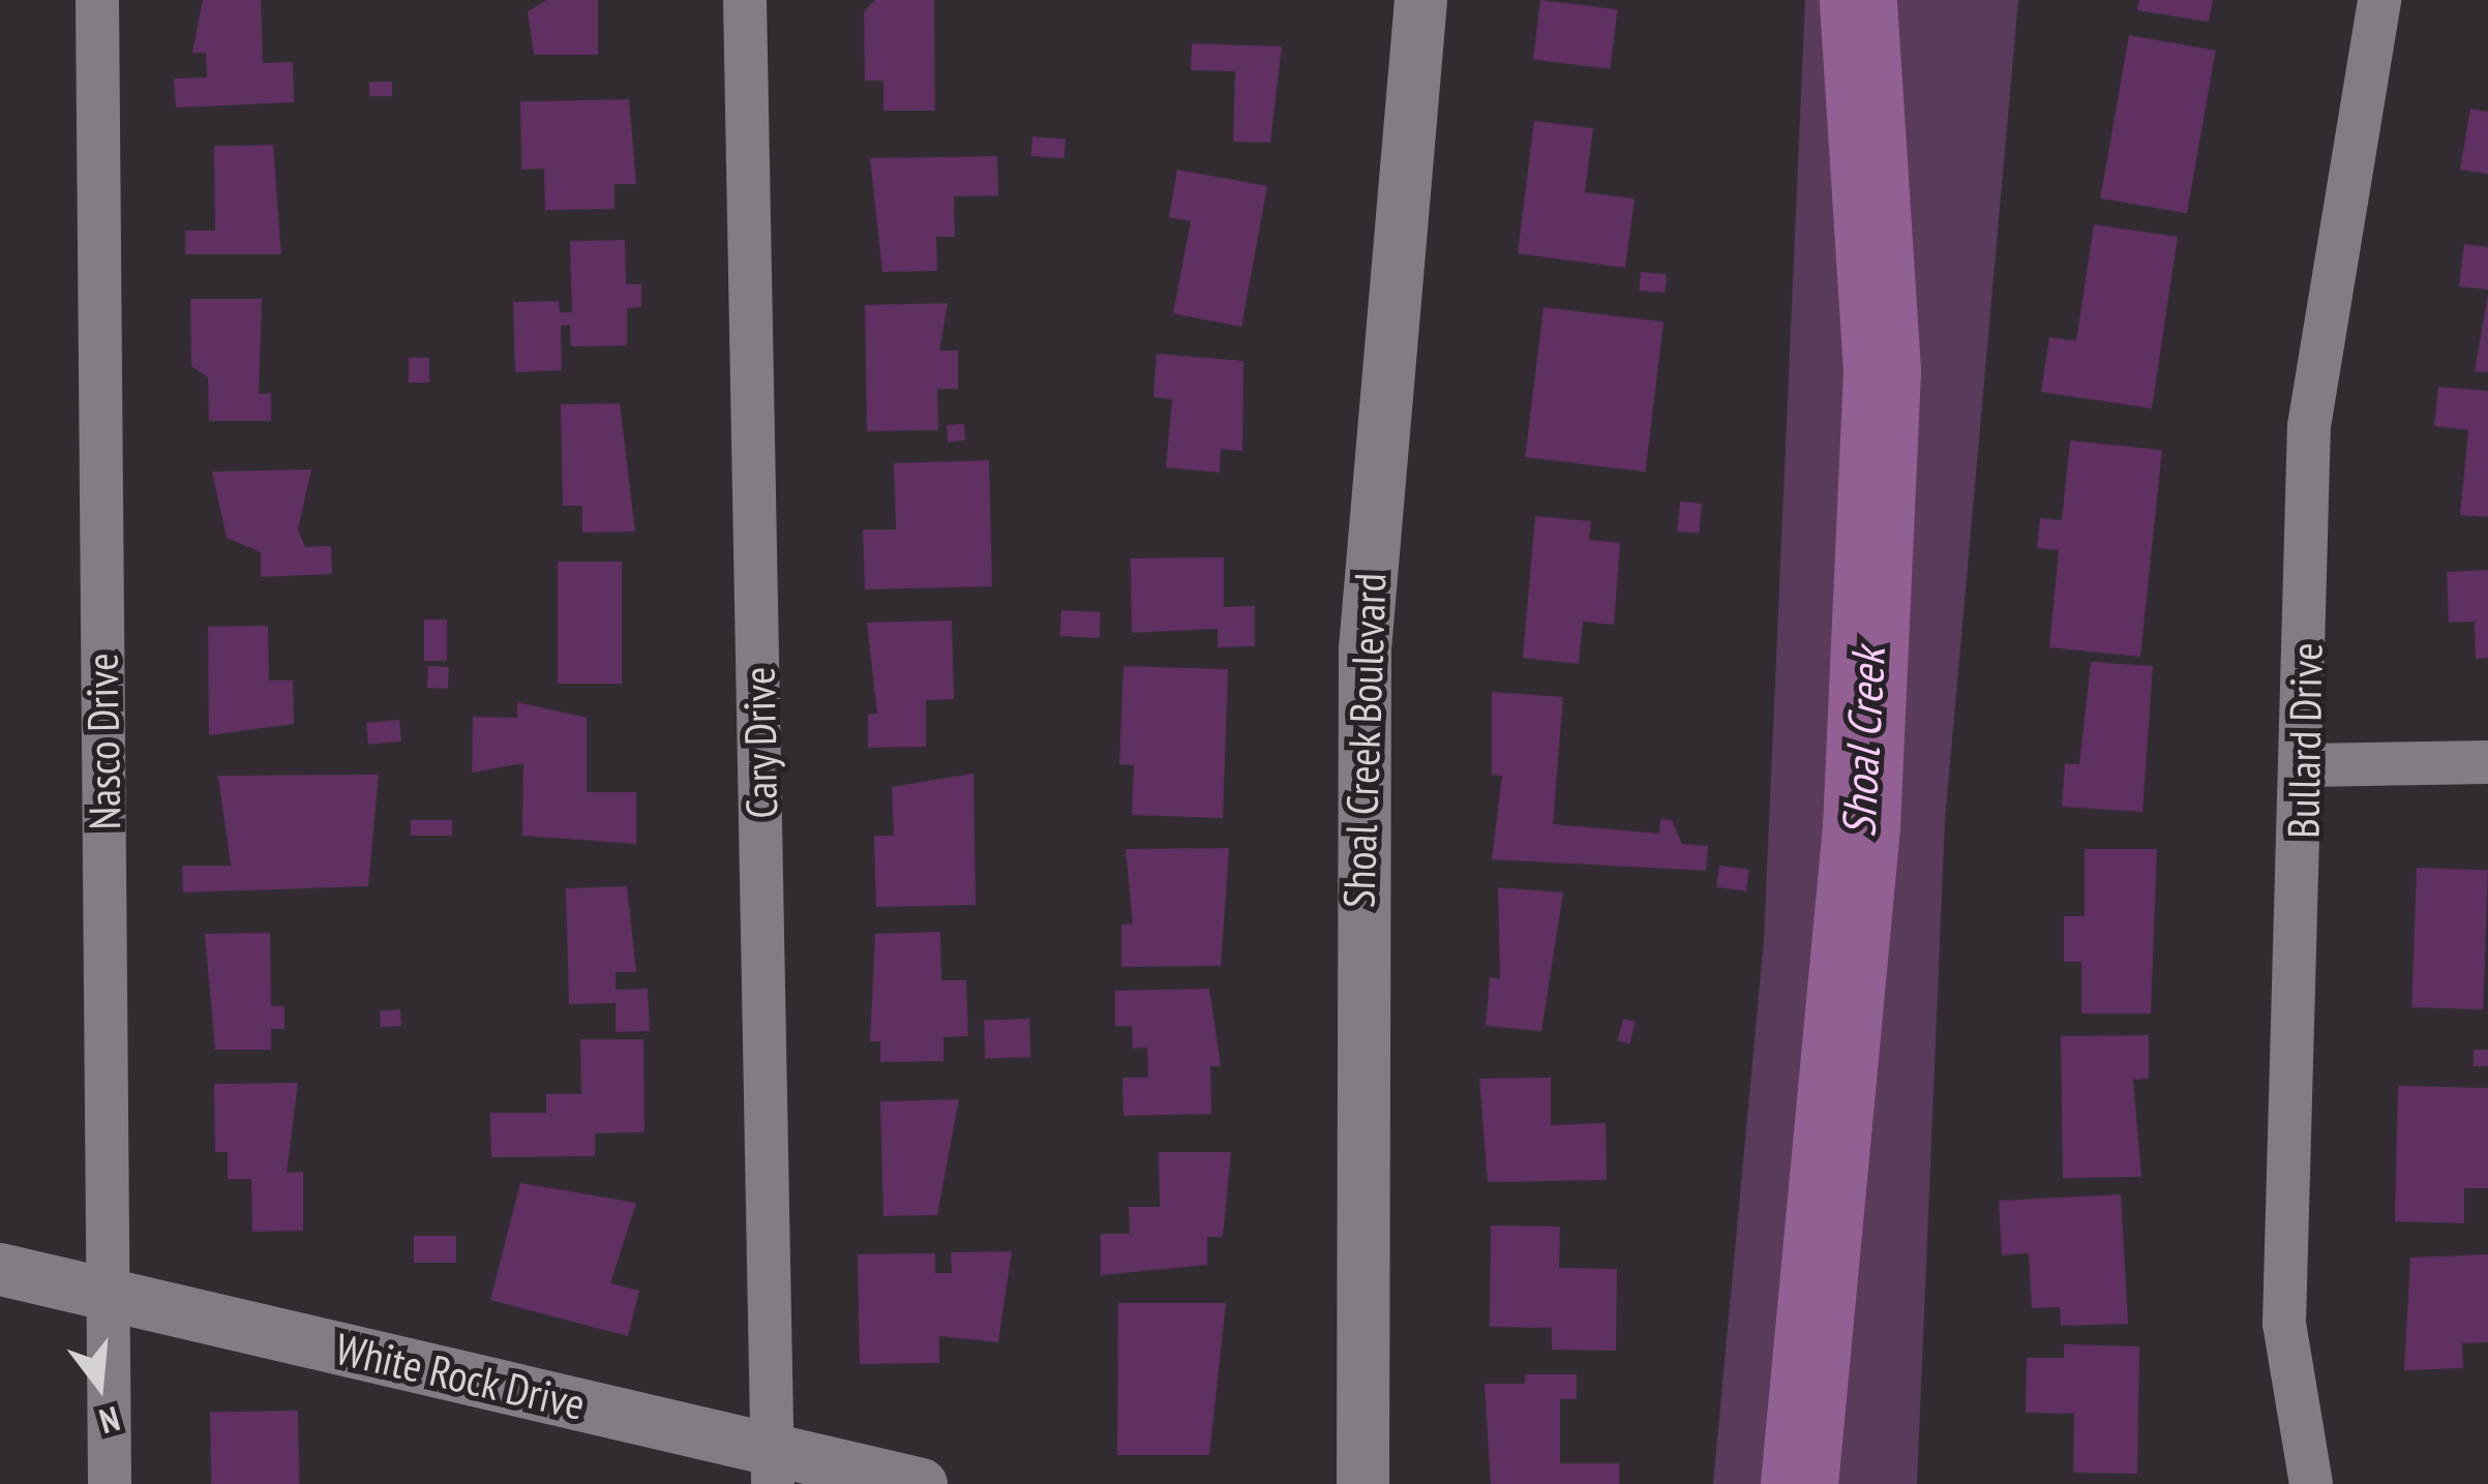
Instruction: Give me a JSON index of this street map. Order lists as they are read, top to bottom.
{
  "streets": {
    "street": [
      "Shoal Creek Boulevard",
      "Bullard Drive",
      "Nasco Drive",
      "Cary Drive",
      "White Rock Drive"
    ]
  },
  "crossings": [
    ["Nasco Drive", "White Rock Drive"],
    ["Cary Drive", "White Rock Drive"]
  ],
  "water": ["Shoal Creek"],
  "north": "bottom"
}
